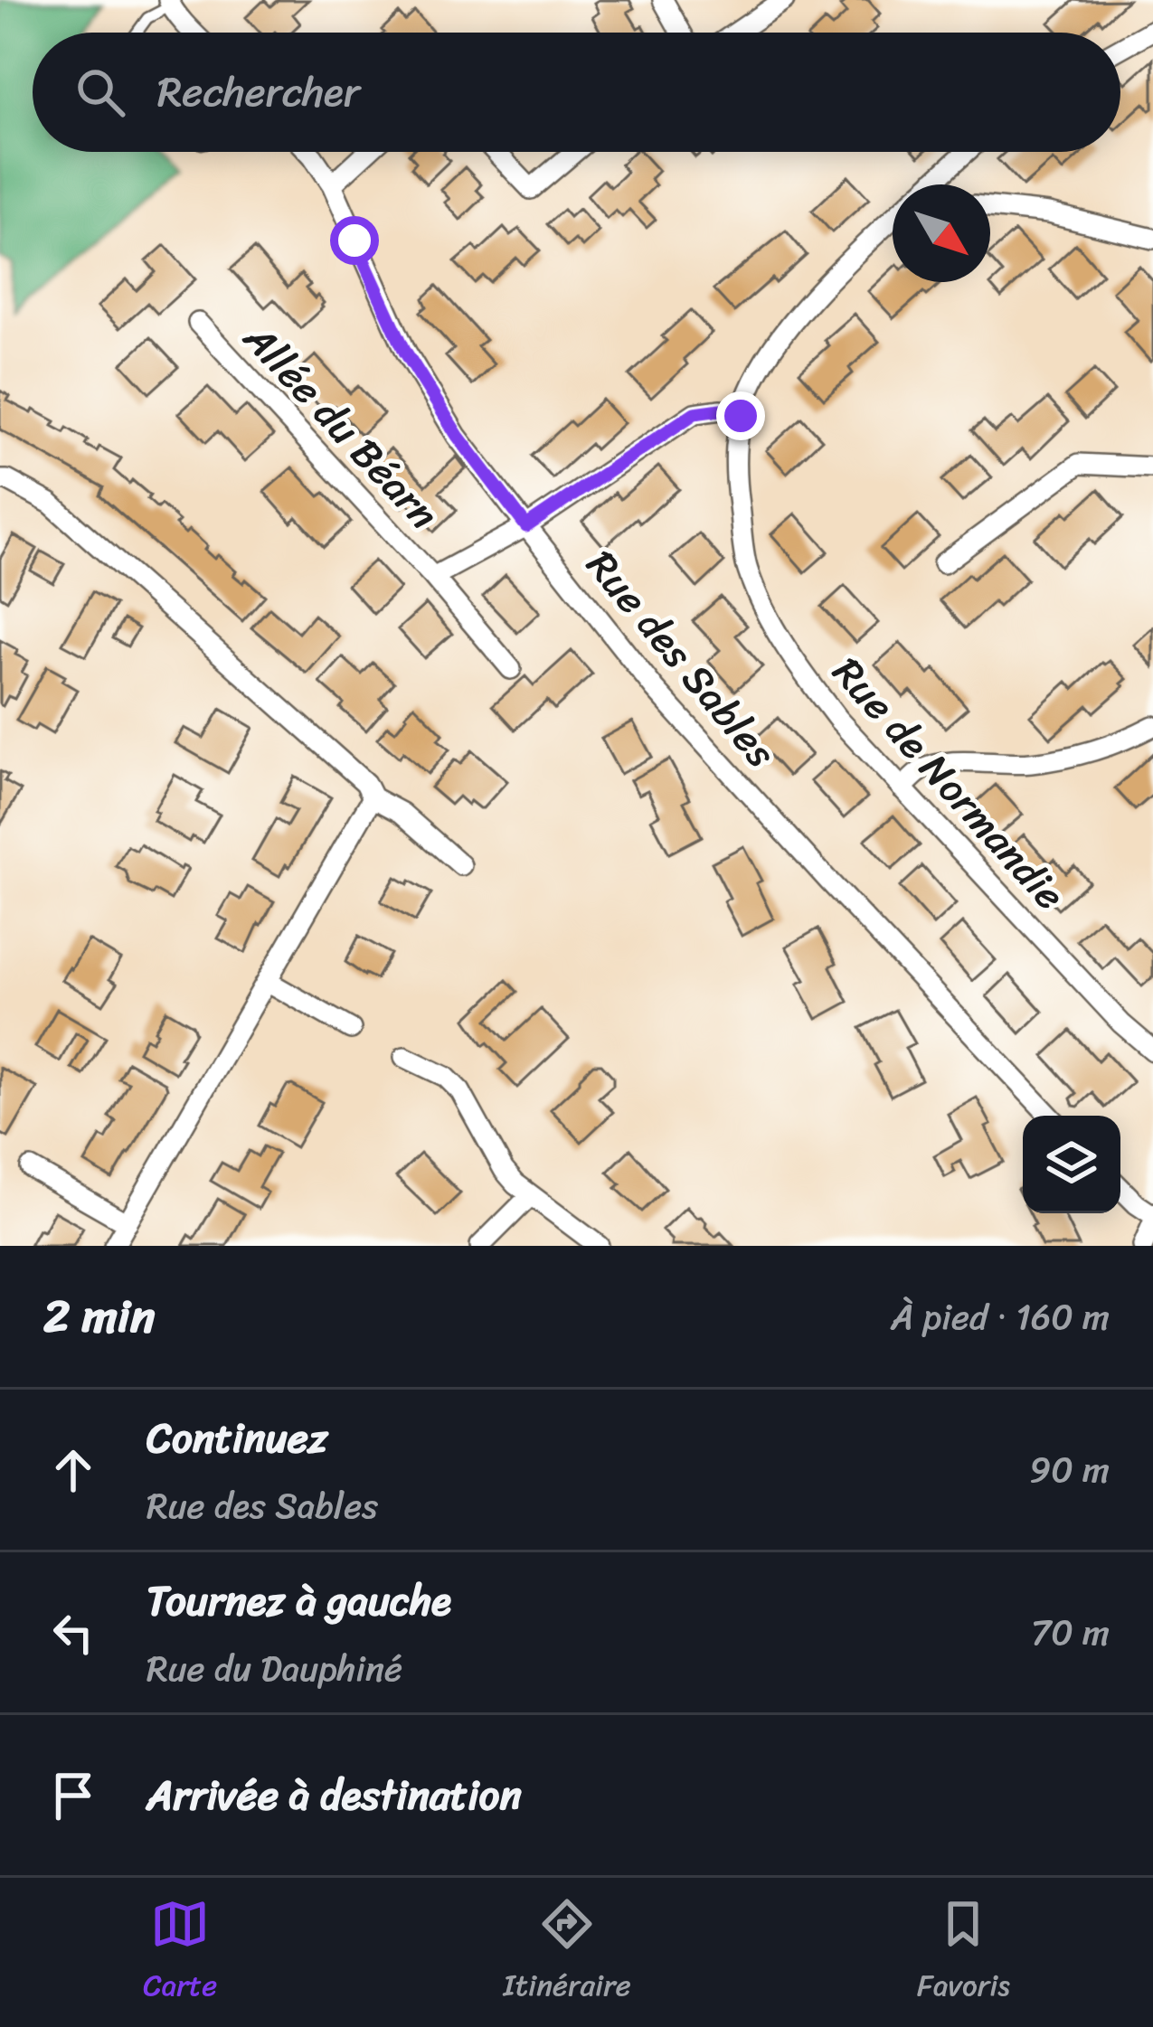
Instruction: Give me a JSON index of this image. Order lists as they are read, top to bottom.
{
  "streets": {
    "street": ["Allée du Béarn", "Rue des Sables", "Rue de Normandie"]
  },
  "north": "bottom right",
  "page": {
    "search": "Rechercher",
    "heading": ["2 min", "À pied · 160 m"],
    "list": [
      ["Continuez", "Rue des Sables", "90 m"],
      ["Tournez à gauche", "Rue du Dauphiné", "70 m"],
      "Arrivée à destination"
    ],
    "nav": ["Carte", "Itinéraire", "Favoris"]
  }
}
